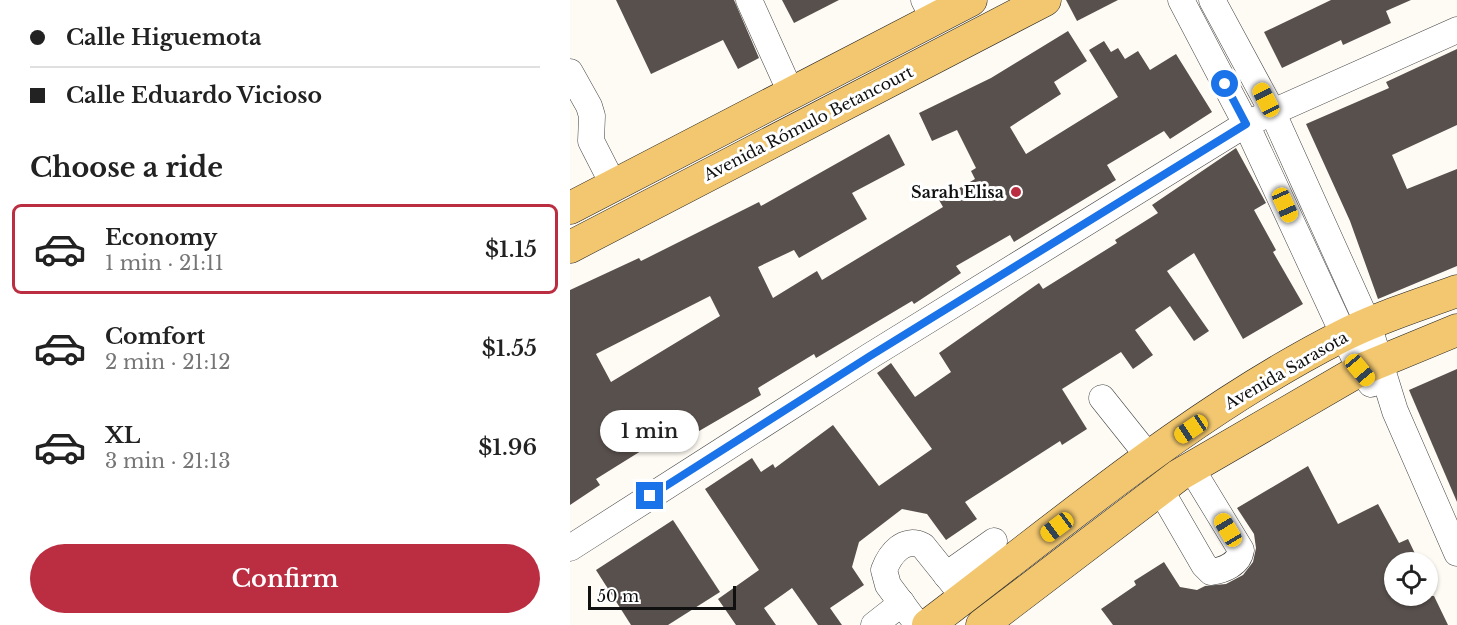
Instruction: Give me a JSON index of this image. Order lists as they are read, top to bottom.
{
  "streets": {
    "main road": ["Avenida Rómulo Betancourt", "Avenida Sarasota"]
  },
  "places": ["Sarah Elisa"],
  "scale_bar": "50 m",
  "page": {
    "banner": ["Calle Higuemota", "Calle Eduardo Vicioso"],
    "heading": "Choose a ride",
    "list": [
      {
        "name": "Economy",
        "note": "1 min · 21:11",
        "value": "$1.15"
      },
      {
        "name": "Comfort",
        "note": "2 min · 21:12",
        "value": "$1.55"
      },
      {
        "name": "XL",
        "note": "3 min · 21:13",
        "value": "$1.96"
      }
    ],
    "bubble": "1 min",
    "buttons": "Confirm",
    "scale": "50 m"
  }
}
